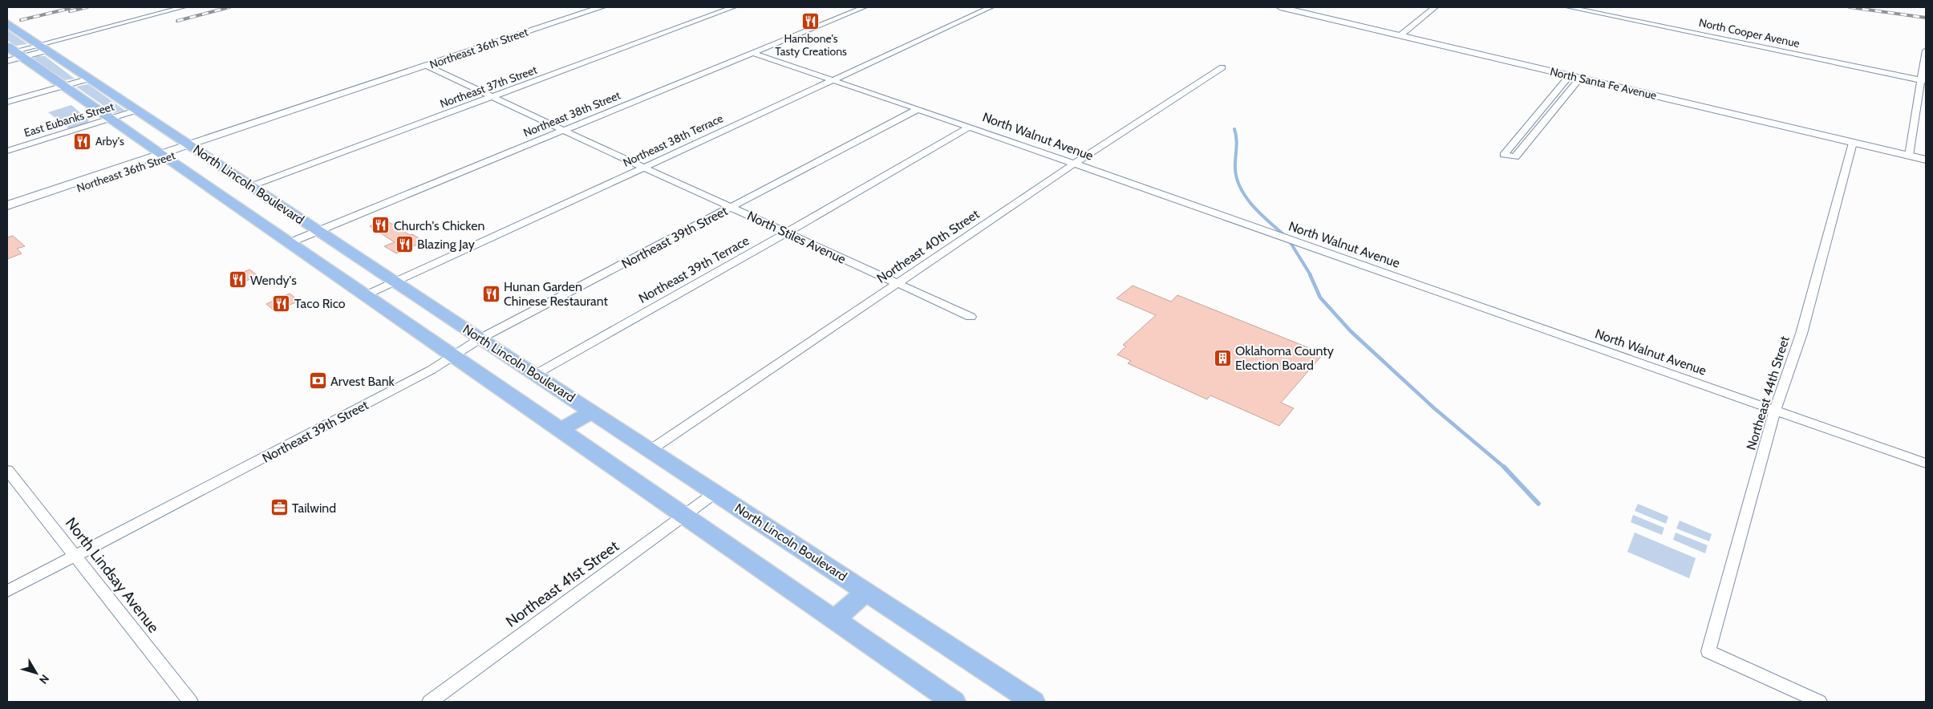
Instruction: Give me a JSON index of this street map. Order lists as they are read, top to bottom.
{
  "streets": {
    "main road": ["Northeast 36th Street", "North Santa Fe Avenue", "North Lincoln Boulevard"],
    "street": [
      "North Cooper Avenue",
      "Northeast 37th Street",
      "Northeast 38th Street",
      "East Eubanks Street",
      "North Walnut Avenue",
      "Northeast 38th Terrace",
      "Northeast 39th Street",
      "North Stiles Avenue",
      "Northeast 40th Street",
      "Northeast 39th Terrace",
      "Northeast 44th Street",
      "North Lindsay Avenue",
      "Northeast 41st Street"
    ]
  },
  "crossings": [
    ["Northeast 36th Street", "North Lincoln Boulevard"],
    ["Northeast 36th Street", "North Stiles Avenue"],
    ["North Santa Fe Avenue", "Northeast 44th Street"],
    ["Northeast 37th Street", "North Lincoln Boulevard"],
    ["Northeast 37th Street", "North Stiles Avenue"],
    ["Northeast 38th Street", "North Walnut Avenue"],
    ["Northeast 38th Street", "North Lincoln Boulevard"],
    ["Northeast 38th Street", "North Stiles Avenue"],
    ["East Eubanks Street", "North Lincoln Boulevard"],
    ["North Walnut Avenue", "Northeast 38th Terrace"],
    ["North Walnut Avenue", "Northeast 39th Street"],
    ["North Walnut Avenue", "Northeast 40th Street"],
    ["North Walnut Avenue", "Northeast 39th Terrace"],
    ["North Walnut Avenue", "Northeast 44th Street"],
    ["Northeast 38th Terrace", "North Lincoln Boulevard"],
    ["Northeast 38th Terrace", "North Stiles Avenue"],
    ["North Lincoln Boulevard", "Northeast 39th Street"],
    ["North Lincoln Boulevard", "Northeast 40th Street"],
    ["North Lincoln Boulevard", "Northeast 39th Terrace"],
    ["North Lincoln Boulevard", "Northeast 41st Street"],
    ["Northeast 39th Street", "North Stiles Avenue"],
    ["Northeast 39th Street", "North Lindsay Avenue"],
    ["North Stiles Avenue", "Northeast 40th Street"],
    ["North Stiles Avenue", "Northeast 39th Terrace"]
  ],
  "places": {
    "restaurant": [
      "Hambone's Tasty Creations",
      "Arby's",
      "Church's Chicken",
      "Blazing Jay",
      "Wendy's",
      "Hunan Garden Chinese Restaurant",
      "Taco Rico"
    ],
    "building": ["Oklahoma County Election Board"],
    "bank": ["Arvest Bank"],
    "office": ["Tailwind"]
  },
  "north": "bottom right"
}
